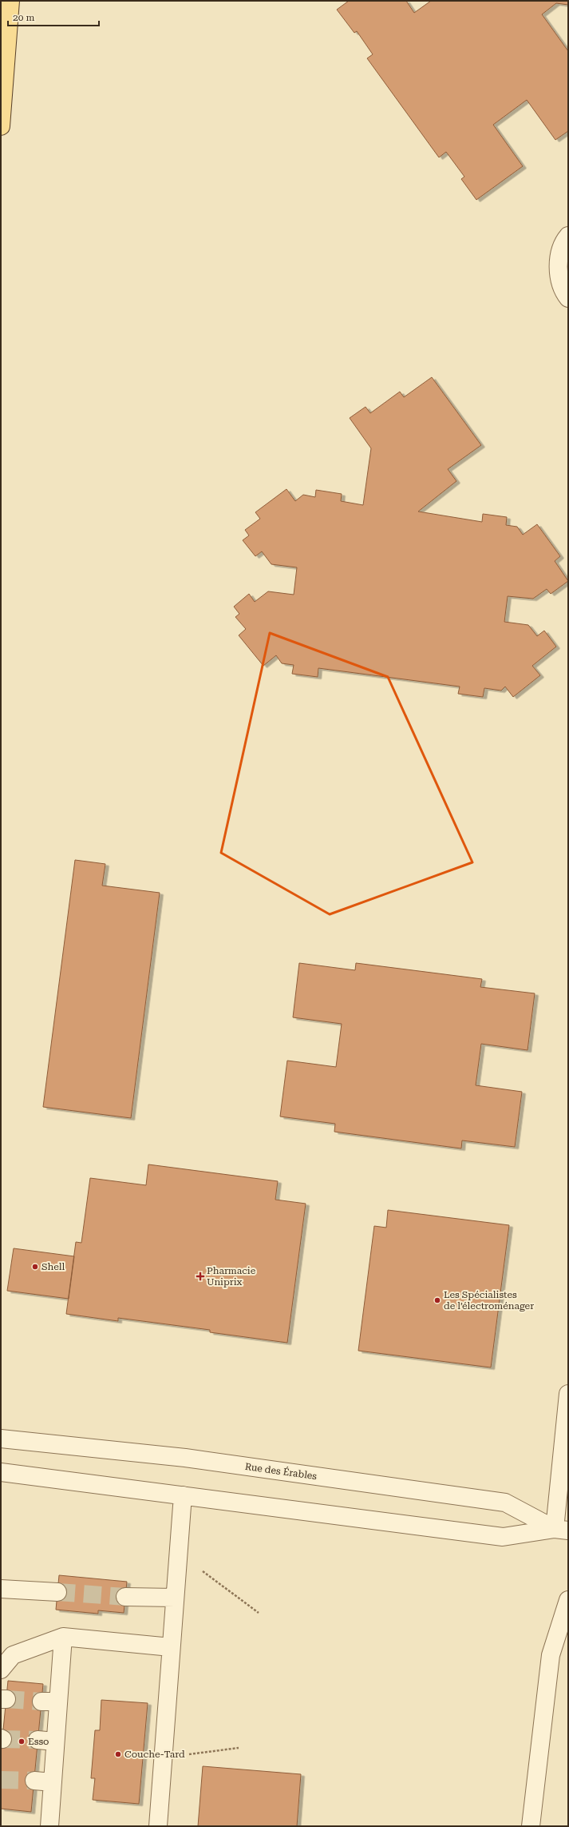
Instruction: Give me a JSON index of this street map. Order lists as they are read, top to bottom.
{
  "streets": {
    "street": ["Rue des Érables"]
  },
  "places": {
    "other": [
      "Shell",
      "Les Spécialistes de l’électroménager",
      "Esso",
      "Couche-Tard"
    ],
    "health": ["Pharmacie Uniprix"]
  },
  "scale_bar": "20 m"
}
